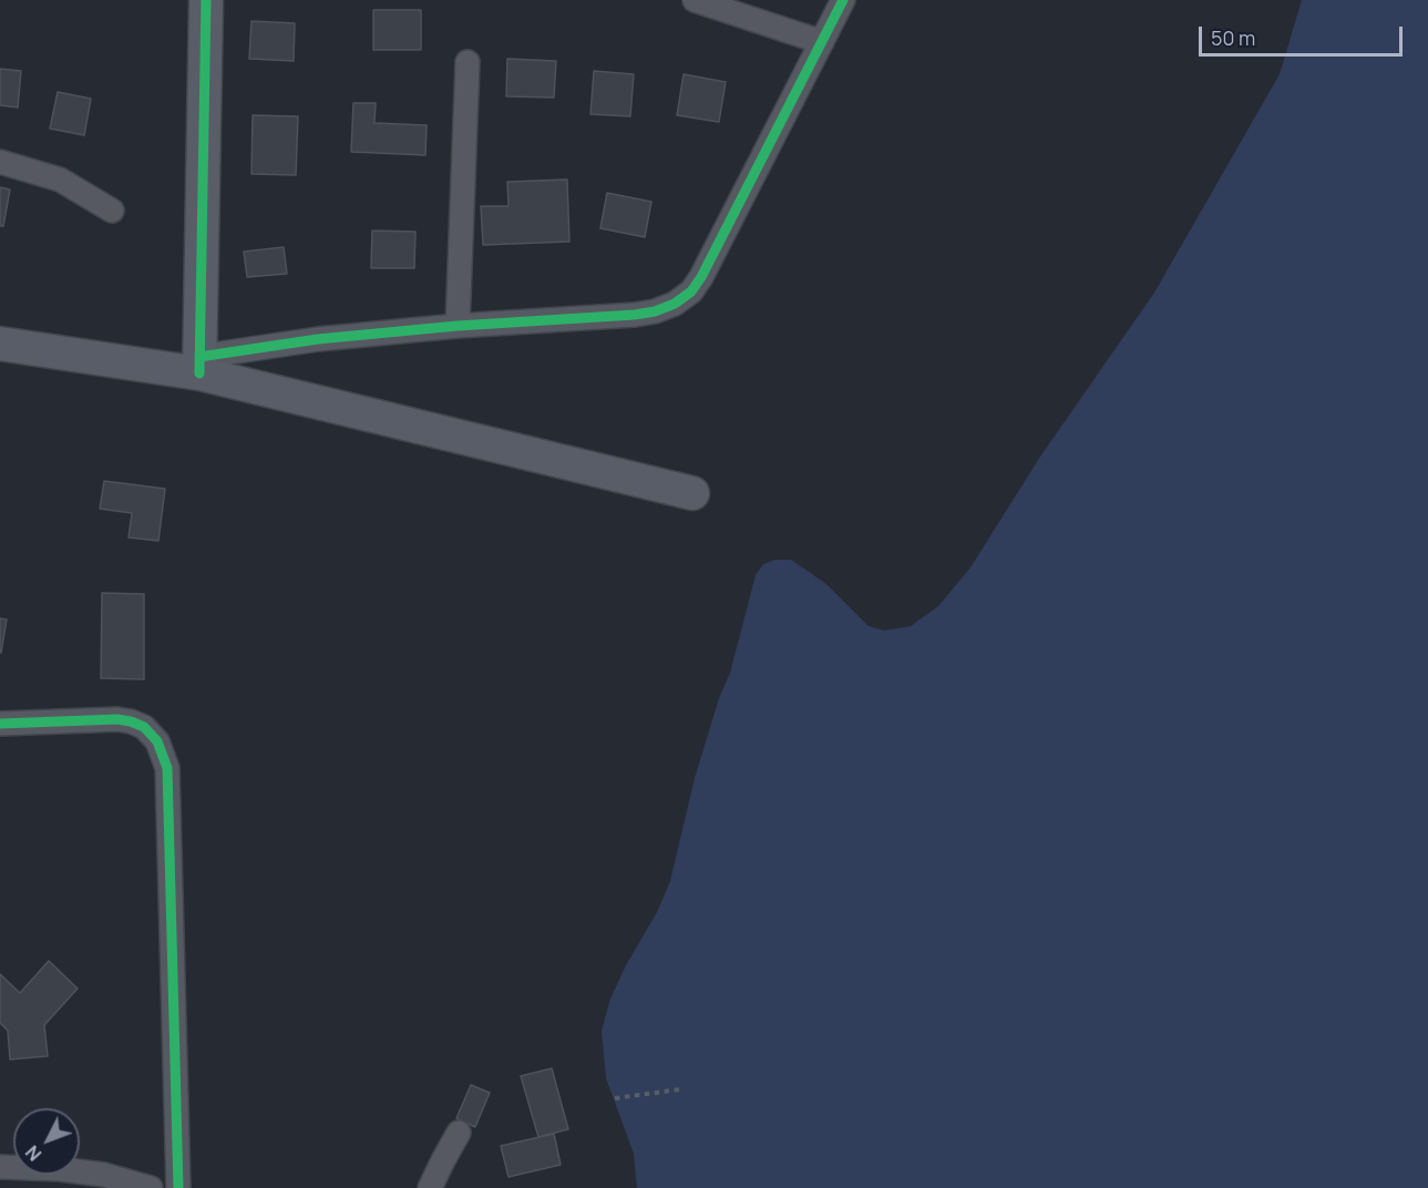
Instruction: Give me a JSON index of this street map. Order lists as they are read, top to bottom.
{
  "scale_bar": "50 m",
  "north": "bottom left"
}
